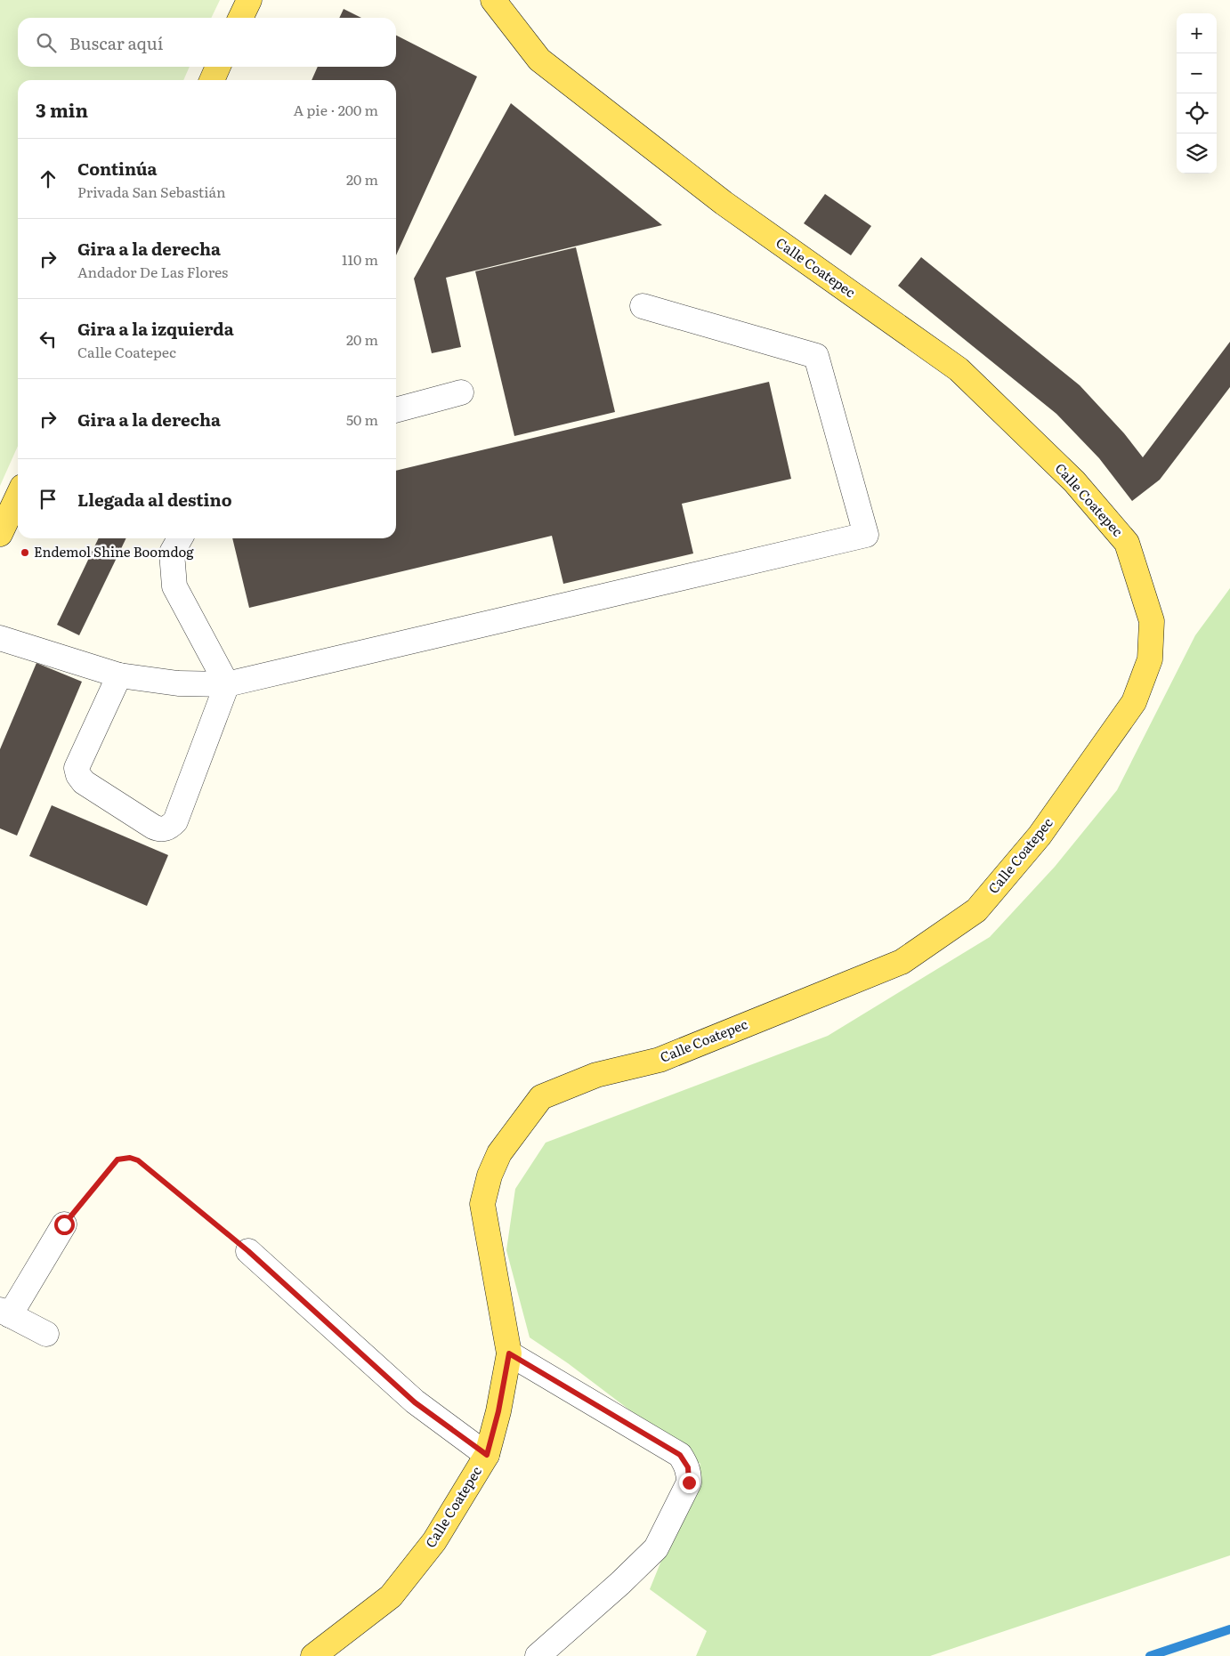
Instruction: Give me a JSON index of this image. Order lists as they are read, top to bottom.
{
  "streets": {
    "main road": ["Calle Coatepec"]
  },
  "places": ["Endemol Shine Boomdog"],
  "page": {
    "map_buttons": ["+", "−"],
    "search": "Buscar aquí",
    "heading": ["3 min", "A pie · 200 m"],
    "list": [
      ["Continúa", "Privada San Sebastián", "20 m"],
      ["Gira a la derecha", "Andador De Las Flores", "110 m"],
      ["Gira a la izquierda", "Calle Coatepec", "20 m"],
      ["Gira a la derecha", "50 m"],
      "Llegada al destino"
    ]
  }
}
